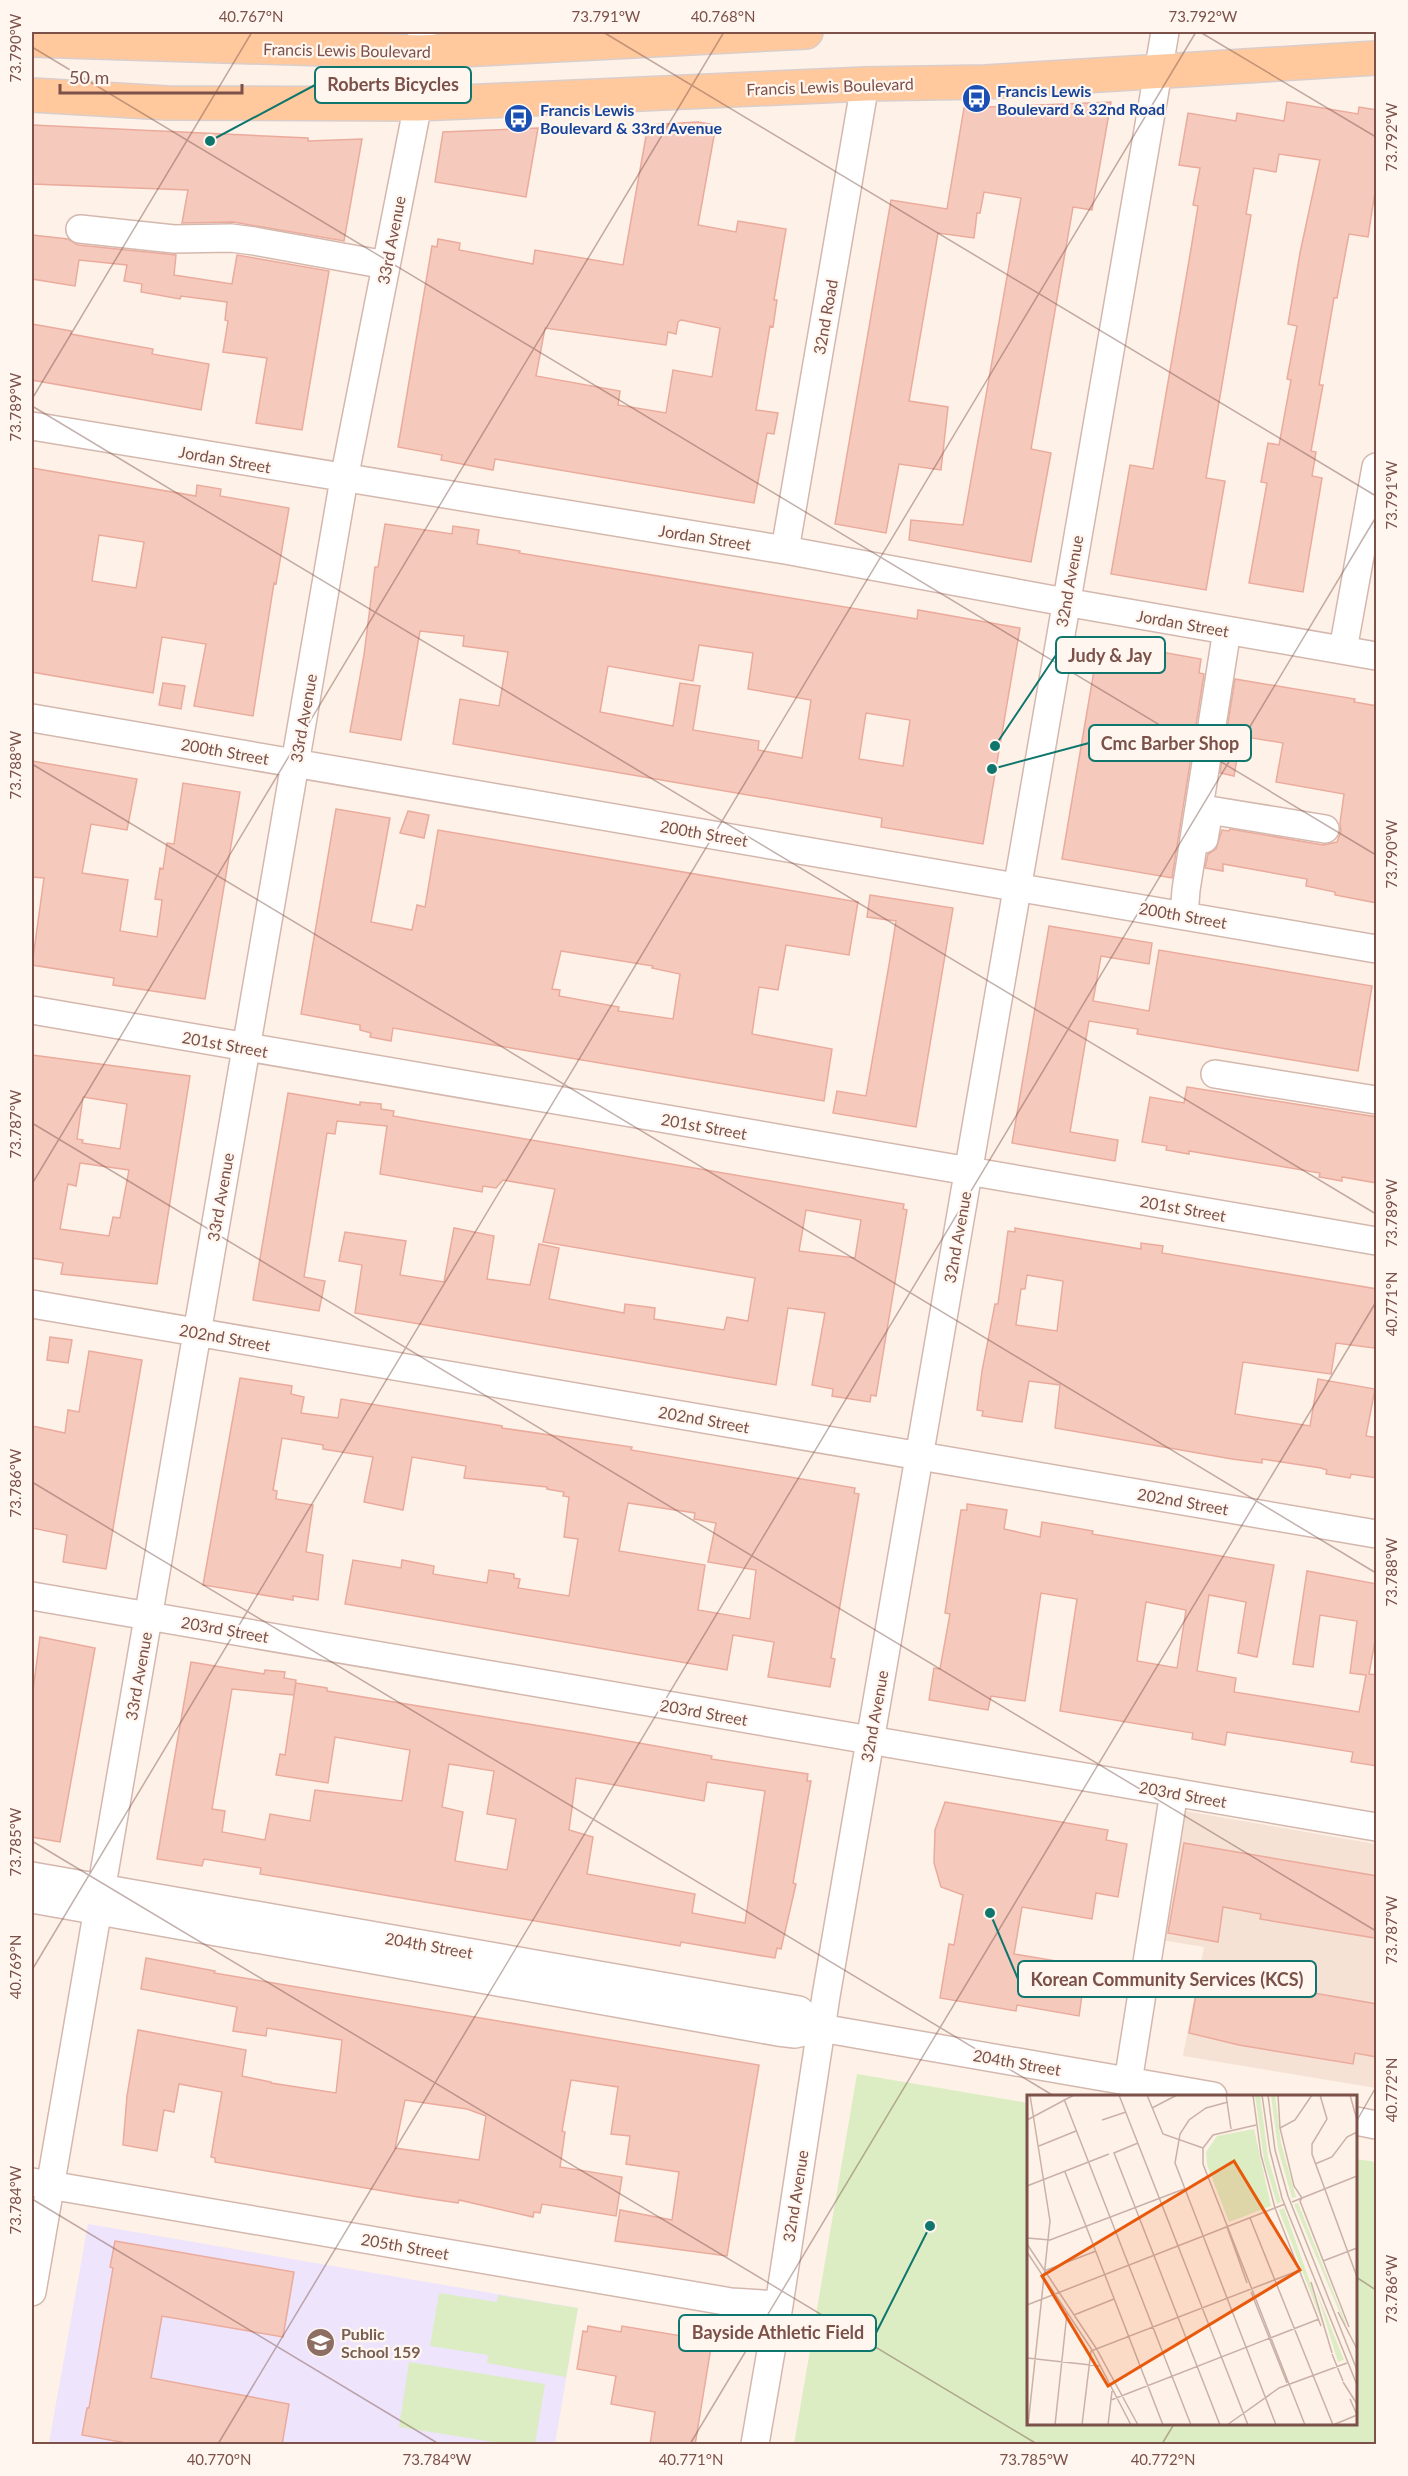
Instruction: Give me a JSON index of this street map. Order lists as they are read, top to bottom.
{
  "streets": {
    "main road": ["Francis Lewis Boulevard"],
    "street": [
      "33rd Avenue",
      "32nd Road",
      "Jordan Street",
      "32nd Avenue",
      "200th Street",
      "201st Street",
      "202nd Street",
      "203rd Street",
      "204th Street",
      "205th Street"
    ]
  },
  "crossings": [
    ["Francis Lewis Boulevard", "33rd Avenue"],
    ["Francis Lewis Boulevard", "32nd Road"],
    ["Francis Lewis Boulevard", "32nd Avenue"],
    ["33rd Avenue", "Jordan Street"],
    ["33rd Avenue", "200th Street"],
    ["33rd Avenue", "201st Street"],
    ["33rd Avenue", "202nd Street"],
    ["33rd Avenue", "203rd Street"],
    ["33rd Avenue", "204th Street"],
    ["33rd Avenue", "205th Street"],
    ["32nd Road", "Jordan Street"],
    ["Jordan Street", "32nd Avenue"],
    ["32nd Avenue", "200th Street"],
    ["32nd Avenue", "201st Street"],
    ["32nd Avenue", "202nd Street"],
    ["32nd Avenue", "203rd Street"],
    ["32nd Avenue", "204th Street"],
    ["32nd Avenue", "205th Street"]
  ],
  "places": {
    "bus stop": ["Francis Lewis Boulevard & 32nd Road", "Francis Lewis Boulevard & 33rd Avenue"],
    "other": [
      "Roberts Bicycles",
      "Judy & Jay",
      "Cmc Barber Shop",
      "Korean Community Services (KCS)",
      "Bayside Athletic Field"
    ],
    "school or university": ["Public School 159"]
  },
  "scale_bar": "50 m",
  "coordinates": [
    "40.767°N",
    "73.791°W",
    "40.768°N",
    "73.792°W",
    "73.790°W",
    "73.789°W",
    "73.788°W",
    "73.787°W",
    "40.771°N",
    "73.786°W",
    "73.785°W",
    "40.769°N",
    "40.772°N",
    "73.784°W",
    "40.770°N"
  ]
}
